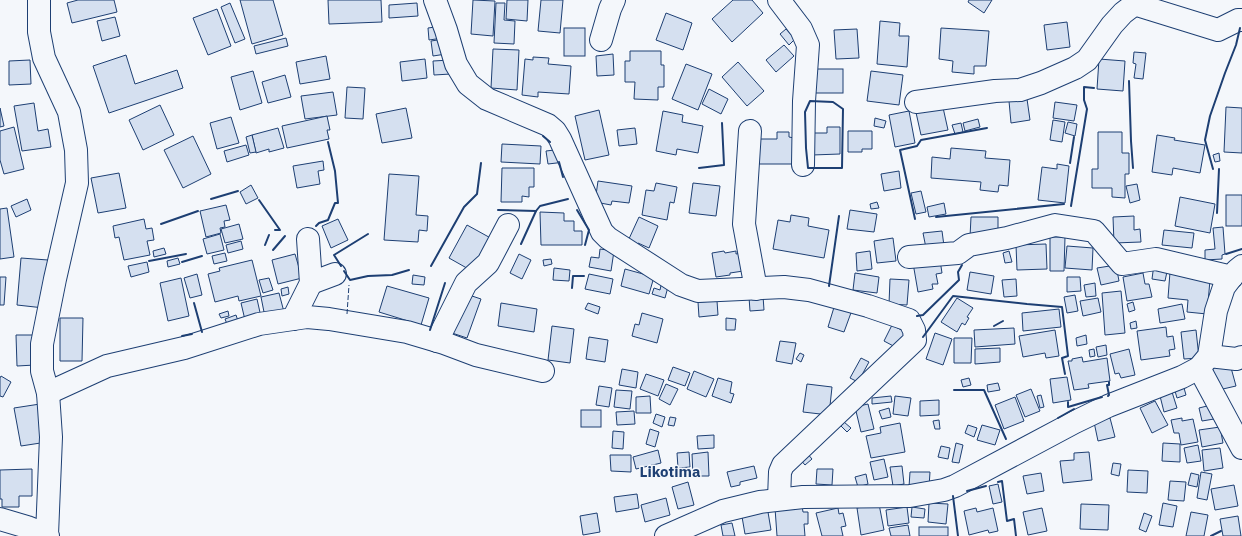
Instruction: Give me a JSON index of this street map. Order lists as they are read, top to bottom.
{
  "districts": ["Likotima"]
}
